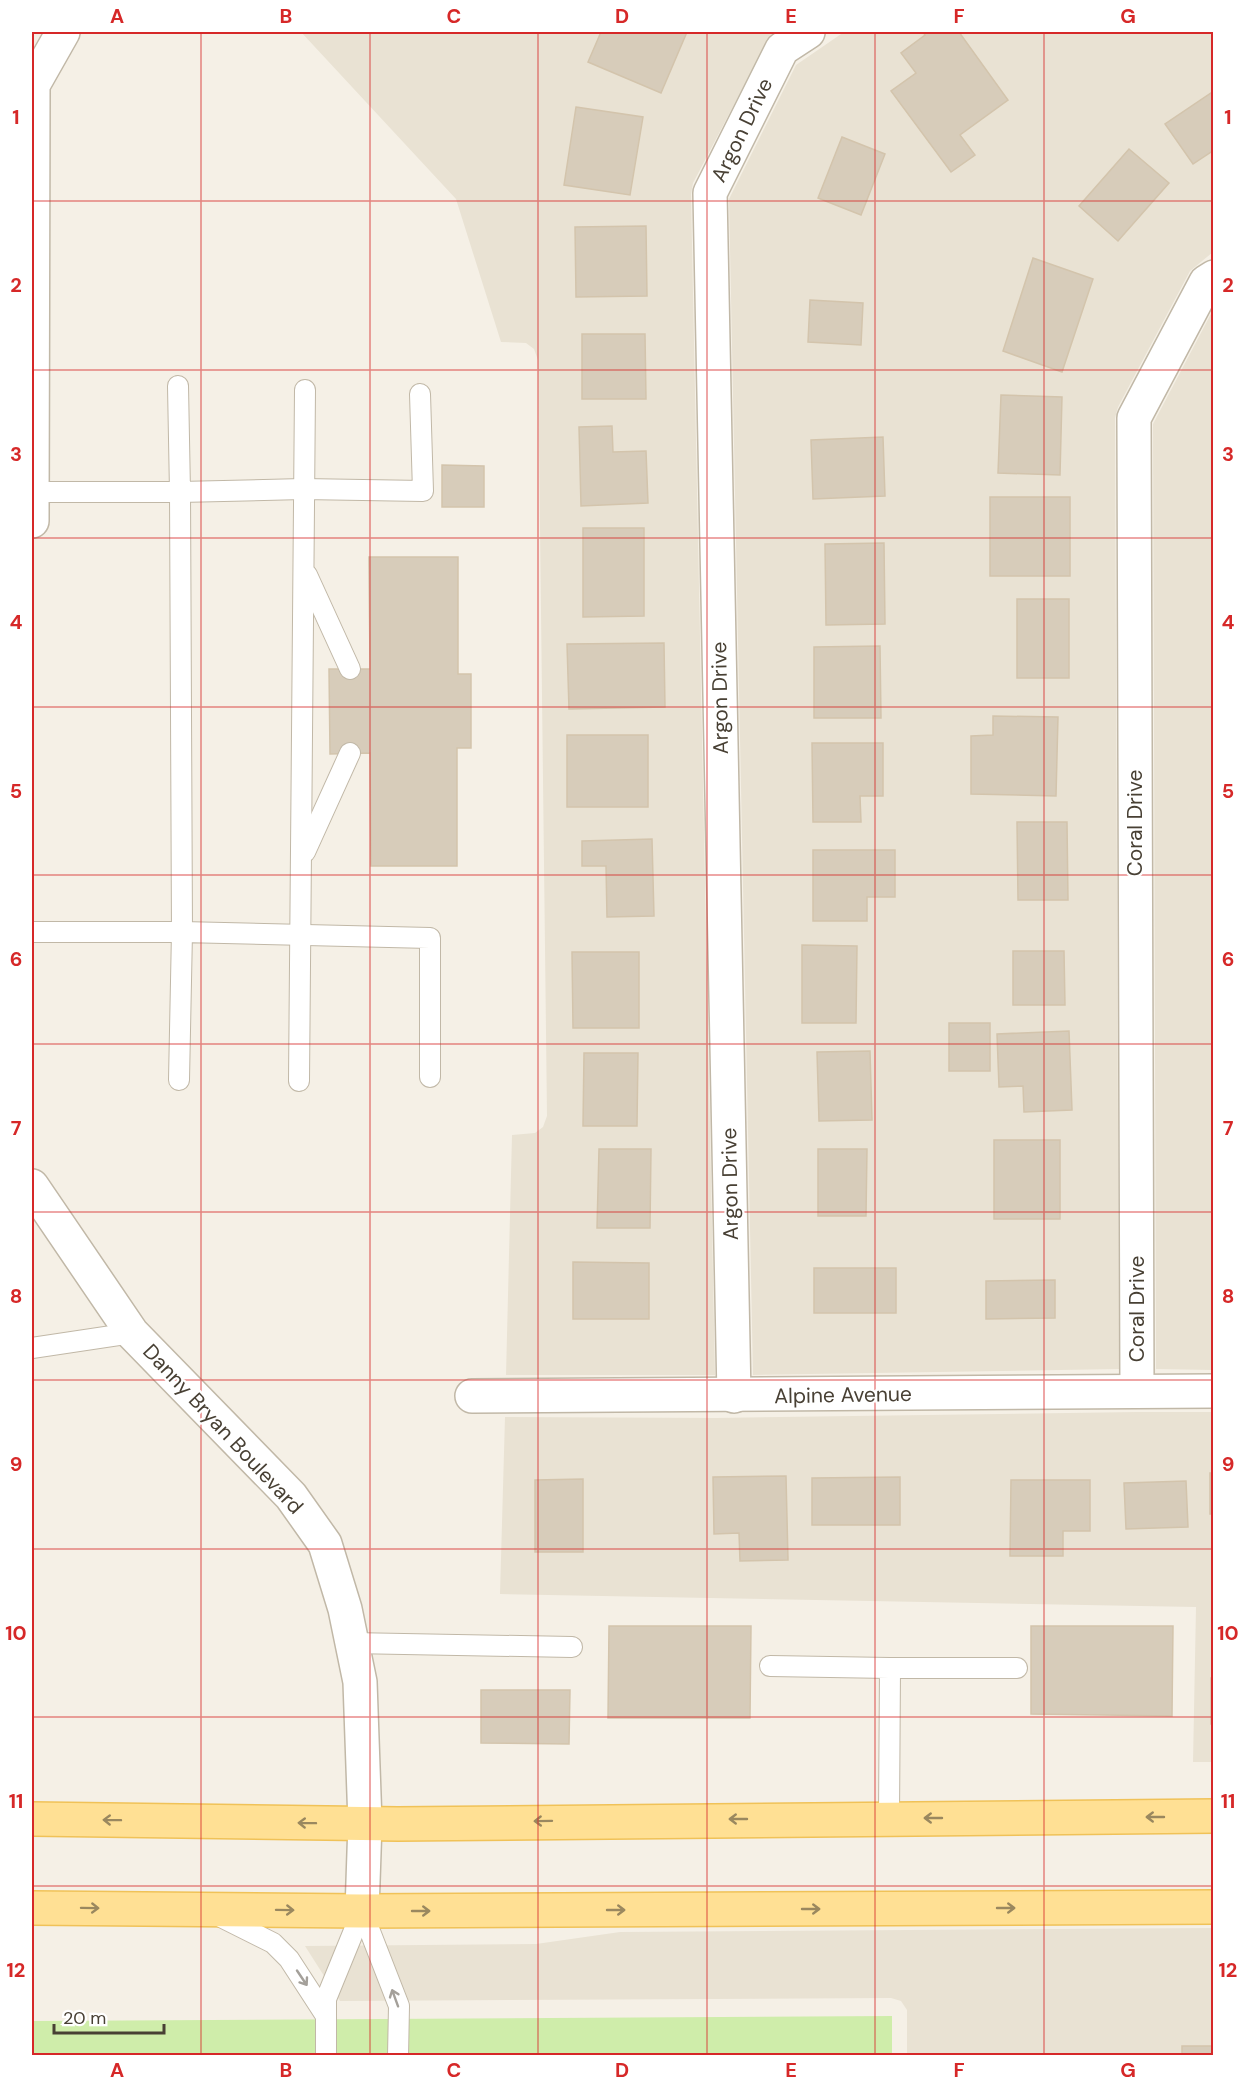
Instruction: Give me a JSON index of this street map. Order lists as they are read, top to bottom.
{
  "streets": {
    "street": [
      "Argon Drive",
      "Coral Drive",
      "Alpine Avenue",
      "Danny Bryan Boulevard"
    ]
  },
  "crossings": [
    ["Argon Drive", "Alpine Avenue"],
    ["Coral Drive", "Alpine Avenue"]
  ],
  "scale_bar": "20 m",
  "grid": {
    "columns": [
      "A",
      "B",
      "C",
      "D",
      "E",
      "F",
      "G"
    ],
    "rows": [
      "1",
      "2",
      "3",
      "4",
      "5",
      "6",
      "7",
      "8",
      "9",
      "10",
      "11",
      "12"
    ]
  }
}
